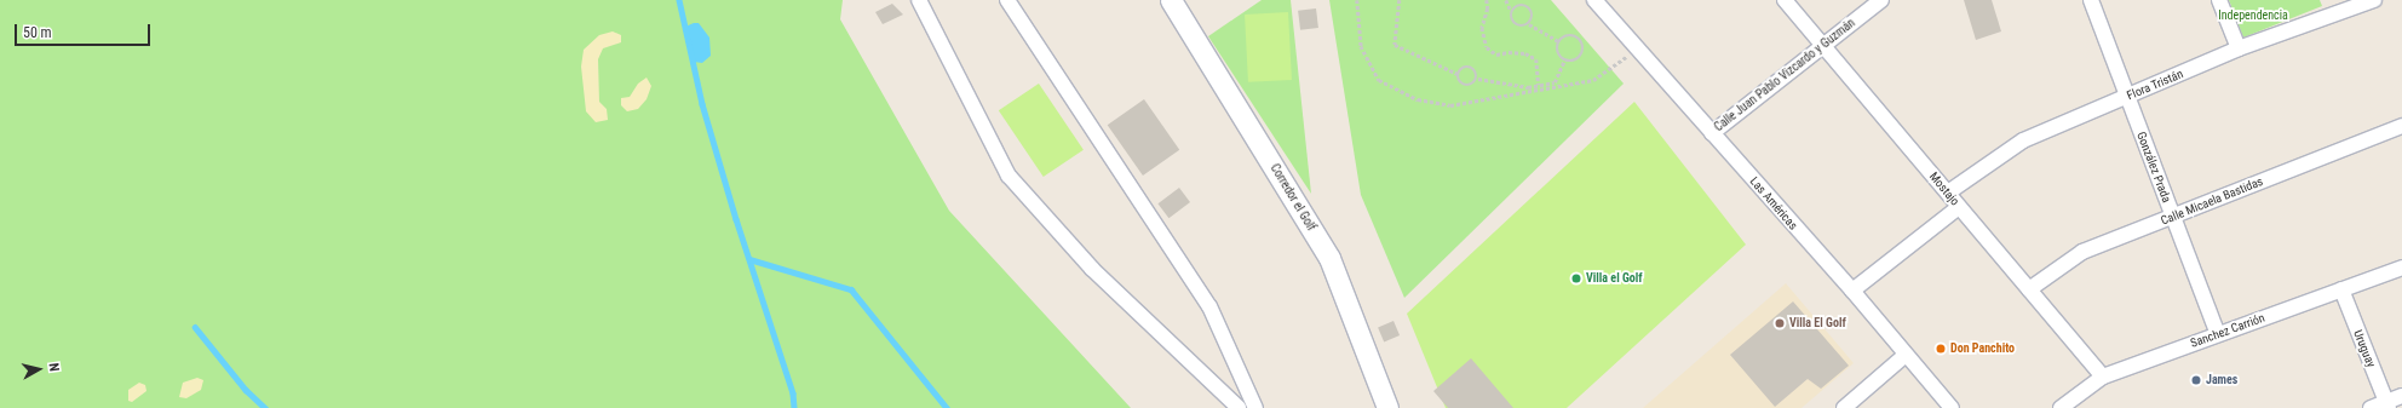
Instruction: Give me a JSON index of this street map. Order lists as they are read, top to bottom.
{
  "streets": {
    "street": [
      "Calle Juan Pablo Vizcardo y Guzmán",
      "Flora Tristán",
      "González Prada",
      "Mostajo",
      "Corredor el Golf",
      "Calle Micaela Bastidas",
      "Las Américas",
      "Sanchez Carrión",
      "Uruguay"
    ]
  },
  "crossings": [
    ["Calle Juan Pablo Vizcardo y Guzmán", "Mostajo"],
    ["Calle Juan Pablo Vizcardo y Guzmán", "Las Américas"],
    ["Flora Tristán", "González Prada"],
    ["Flora Tristán", "Mostajo"],
    ["González Prada", "Calle Micaela Bastidas"],
    ["González Prada", "Sanchez Carrión"],
    ["Mostajo", "Calle Micaela Bastidas"],
    ["Mostajo", "Sanchez Carrión"],
    ["Sanchez Carrión", "Uruguay"]
  ],
  "parks": ["Independencia"],
  "places": [
    "Villa el Golf",
    "Villa El Golf",
    "Don Panchito",
    "James"
  ],
  "scale_bar": "50 m",
  "north": "right"
}
